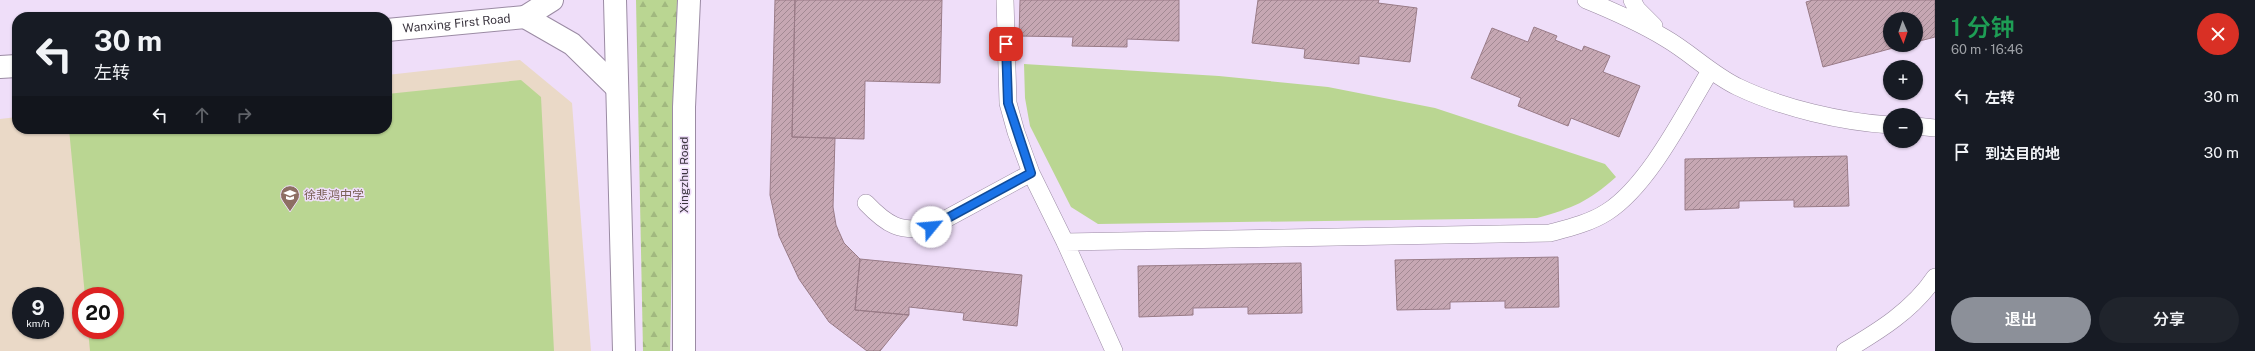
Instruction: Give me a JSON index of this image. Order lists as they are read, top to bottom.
{
  "streets": {
    "street": ["Wanxing First Road", "Xingzhu Road"]
  },
  "places": {
    "school or university": ["徐悲鸿中学"]
  },
  "north": "bottom",
  "page": {
    "heading": ["1 分钟", "60 m · 16:46"],
    "map_buttons": ["+", "−"],
    "turn": ["30 m", "左转"],
    "list": [
      {
        "name": "左转",
        "value": "30 m"
      },
      {
        "name": "到达目的地",
        "value": "30 m"
      }
    ],
    "speed": "9 km/h",
    "limit": "20",
    "buttons": ["退出", "分享"]
  }
}
